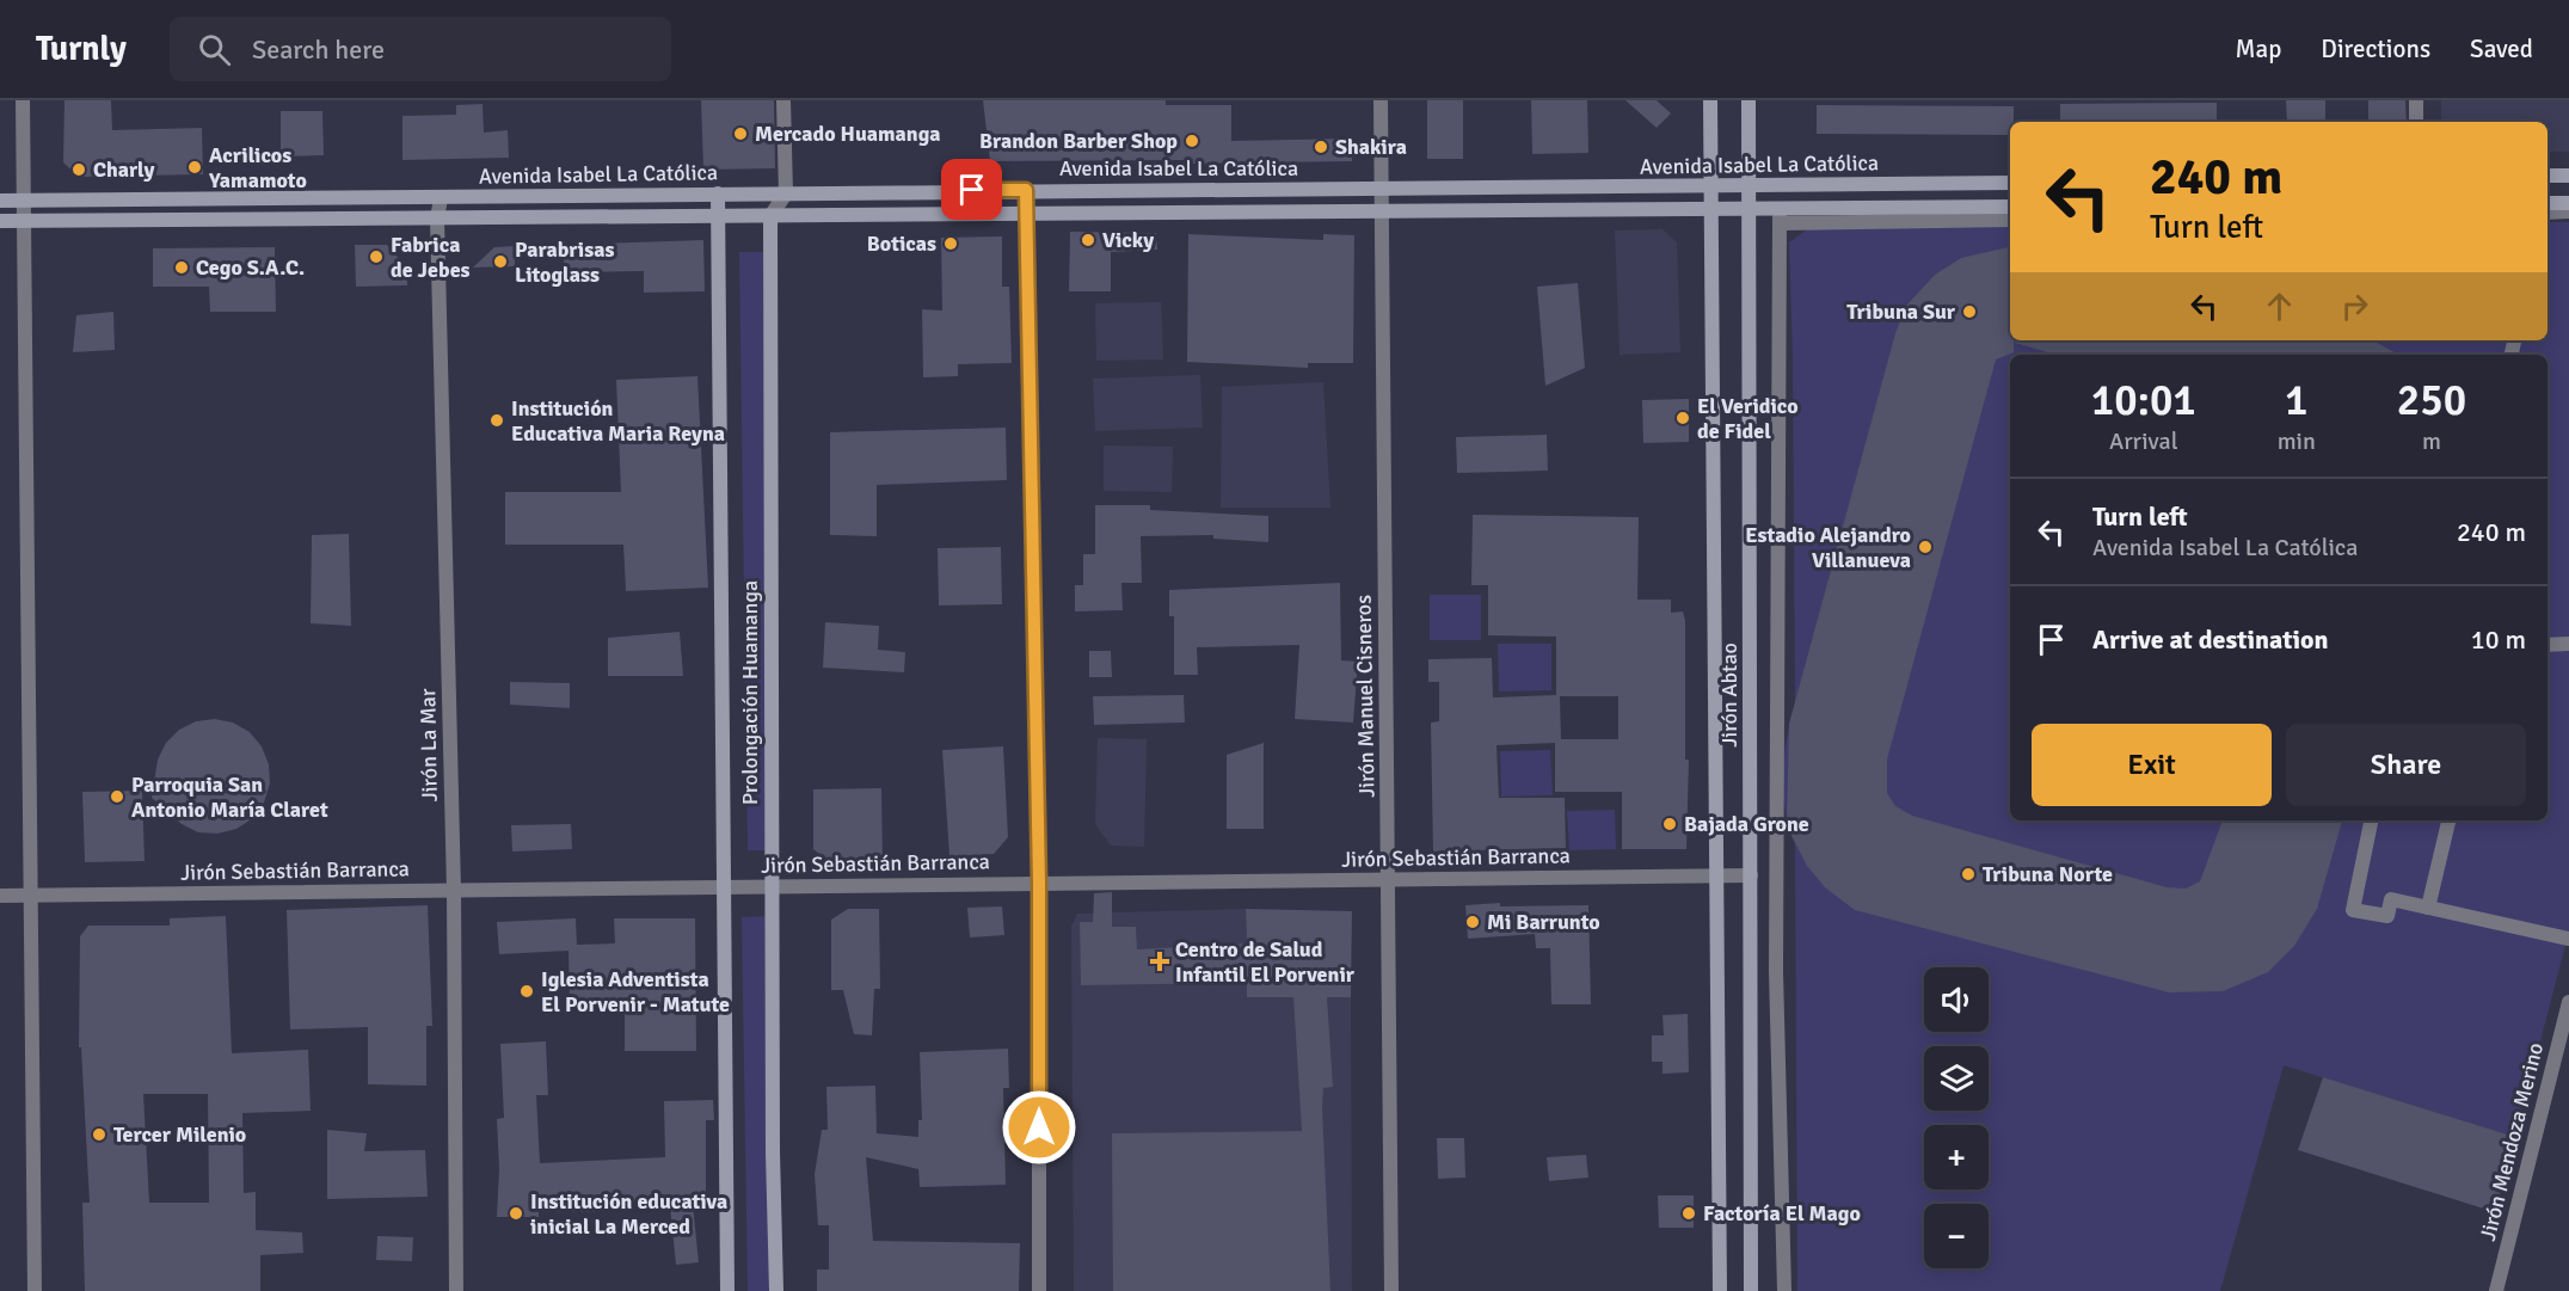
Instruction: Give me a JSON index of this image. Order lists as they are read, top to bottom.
{
  "streets": {
    "street": [
      "Avenida Isabel La Católica",
      "Prolongación Huamanga",
      "Jirón Abtao",
      "Jirón Manuel Cisneros",
      "Jirón La Mar",
      "Jirón Sebastián Barranca",
      "Jirón Mendoza Merino"
    ]
  },
  "crossings": [
    ["Avenida Isabel La Católica", "Prolongación Huamanga"],
    ["Avenida Isabel La Católica", "Jirón Abtao"],
    ["Avenida Isabel La Católica", "Jirón Manuel Cisneros"],
    ["Avenida Isabel La Católica", "Jirón La Mar"],
    ["Prolongación Huamanga", "Jirón Sebastián Barranca"],
    ["Jirón Abtao", "Jirón Sebastián Barranca"],
    ["Jirón Manuel Cisneros", "Jirón Sebastián Barranca"],
    ["Jirón La Mar", "Jirón Sebastián Barranca"]
  ],
  "places": {
    "other": [
      "Mercado Huamanga",
      "Brandon Barber Shop",
      "Shakira",
      "Acrilicos Yamamoto",
      "Charly",
      "Vicky",
      "Boticas",
      "Fabrica de Jebes",
      "Parabrisas Litoglass",
      "Cego S.A.C.",
      "Tribuna Sur",
      "El Veridico de Fidel",
      "Institución Educativa Maria Reyna",
      "Estadio Alejandro Villanueva",
      "Parroquia San Antonio María Claret",
      "Bajada Grone",
      "Tribuna Norte",
      "Mi Barrunto",
      "Iglesia Adventista El Porvenir - Matute",
      "Tercer Milenio",
      "Institución educativa inicial La Merced",
      "Factoría El Mago"
    ],
    "health": ["Centro de Salud Infantil El Porvenir"]
  },
  "page": {
    "header": "Turnly",
    "search": "Search here",
    "nav": ["Map", "Directions", "Saved"],
    "turn": ["240 m", "Turn left"],
    "eta": [
      "10:01",
      "Arrival",
      "1",
      "min",
      "250",
      "m"
    ],
    "list": [
      {
        "name": "Turn left",
        "note": "Avenida Isabel La Católica",
        "value": "240 m"
      },
      {
        "name": "Arrive at destination",
        "value": "10 m"
      }
    ],
    "buttons": ["Exit", "Share"],
    "map_buttons": ["+", "−"]
  }
}
